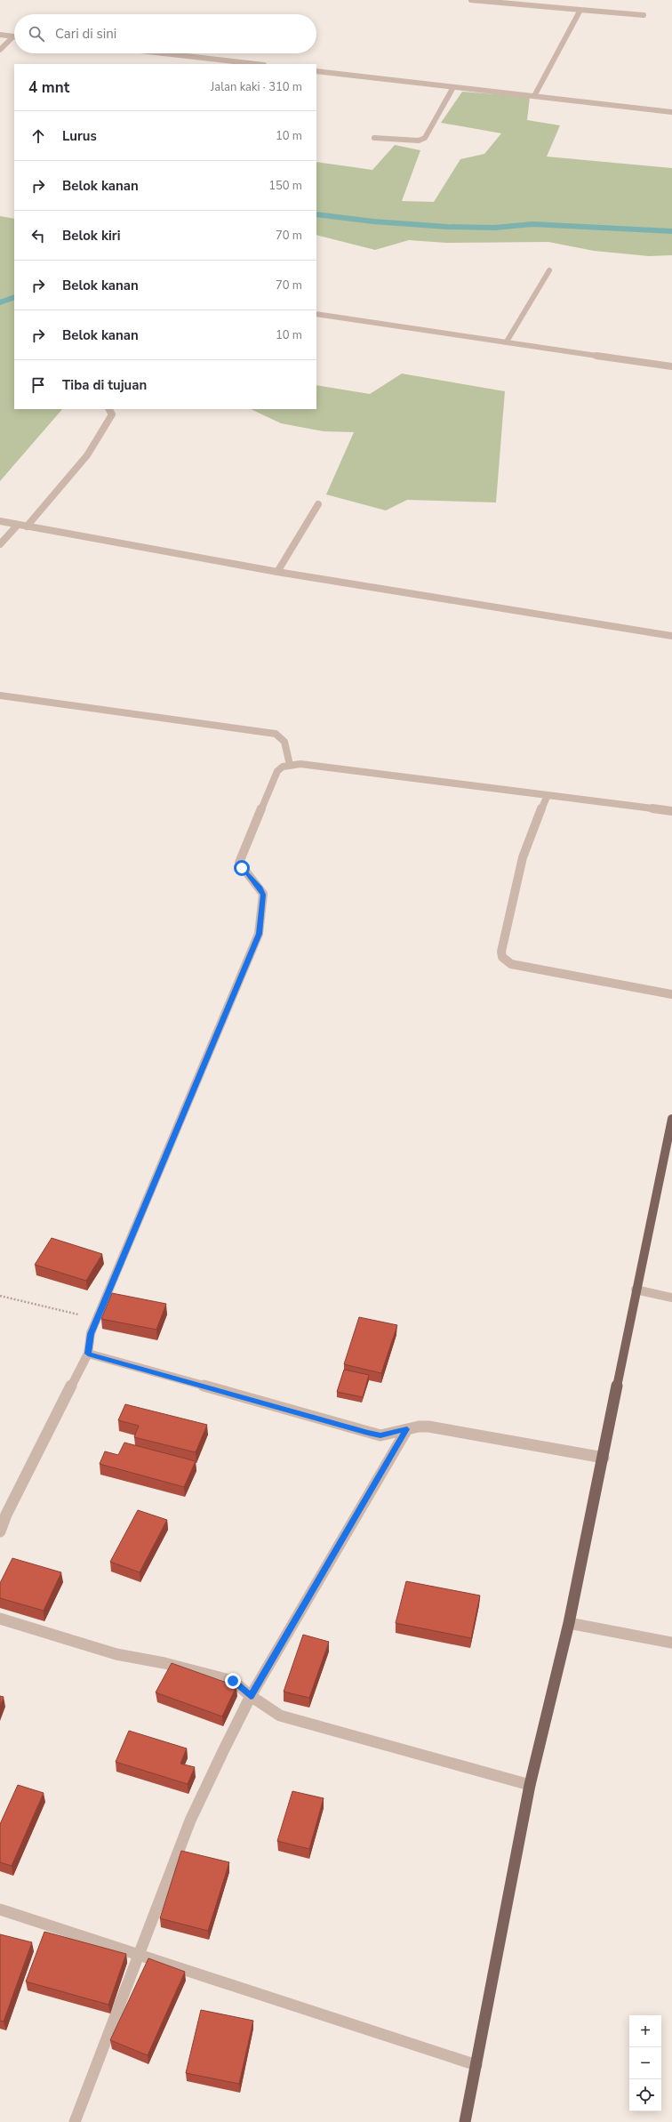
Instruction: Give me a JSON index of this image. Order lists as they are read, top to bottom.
{
  "page": {
    "search": "Cari di sini",
    "heading": ["4 mnt", "Jalan kaki · 310 m"],
    "list": [
      ["Lurus", "10 m"],
      ["Belok kanan", "150 m"],
      ["Belok kiri", "70 m"],
      ["Belok kanan", "70 m"],
      ["Belok kanan", "10 m"],
      "Tiba di tujuan"
    ],
    "map_buttons": ["+", "−"]
  }
}
